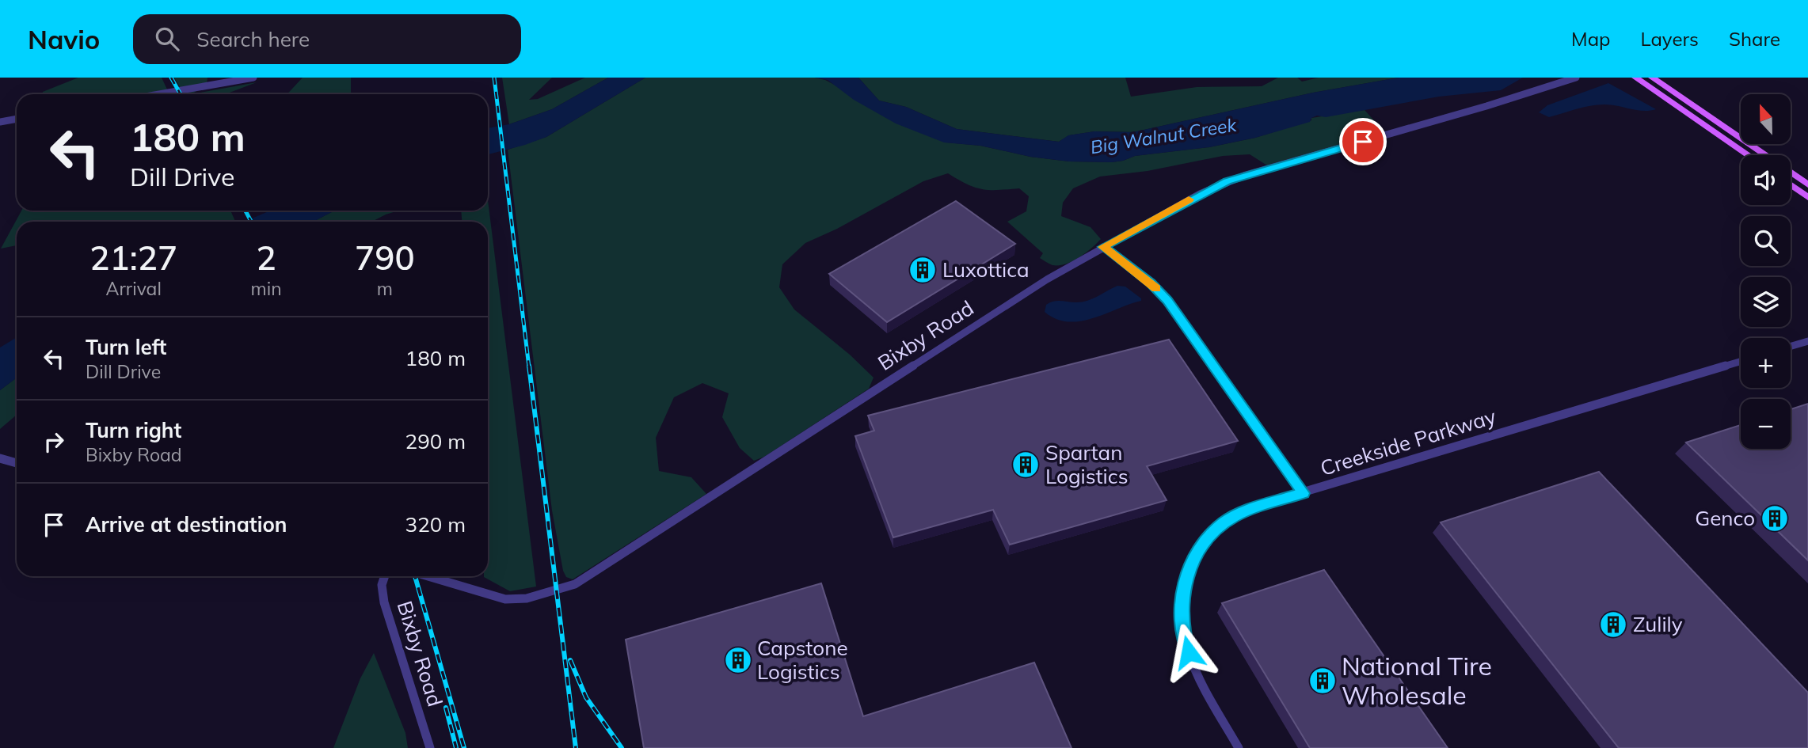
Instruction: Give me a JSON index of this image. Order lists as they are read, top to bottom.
{
  "streets": {
    "street": ["Bixby Road", "Creekside Parkway"]
  },
  "water": ["Big Walnut Creek"],
  "places": {
    "building": [
      "Luxottica",
      "Spartan Logistics",
      "Genco",
      "Zulily",
      "Capstone Logistics",
      "National Tire Wholesale"
    ]
  },
  "north": "top",
  "page": {
    "header": "Navio",
    "search": "Search here",
    "nav": ["Map", "Layers", "Share"],
    "map_buttons": ["+", "−"],
    "turn": ["180 m", "Dill Drive"],
    "eta": [
      "21:27",
      "Arrival",
      "2",
      "min",
      "790",
      "m"
    ],
    "list": [
      {
        "name": "Turn left",
        "note": "Dill Drive",
        "value": "180 m"
      },
      {
        "name": "Turn right",
        "note": "Bixby Road",
        "value": "290 m"
      },
      {
        "name": "Arrive at destination",
        "value": "320 m"
      }
    ]
  }
}
